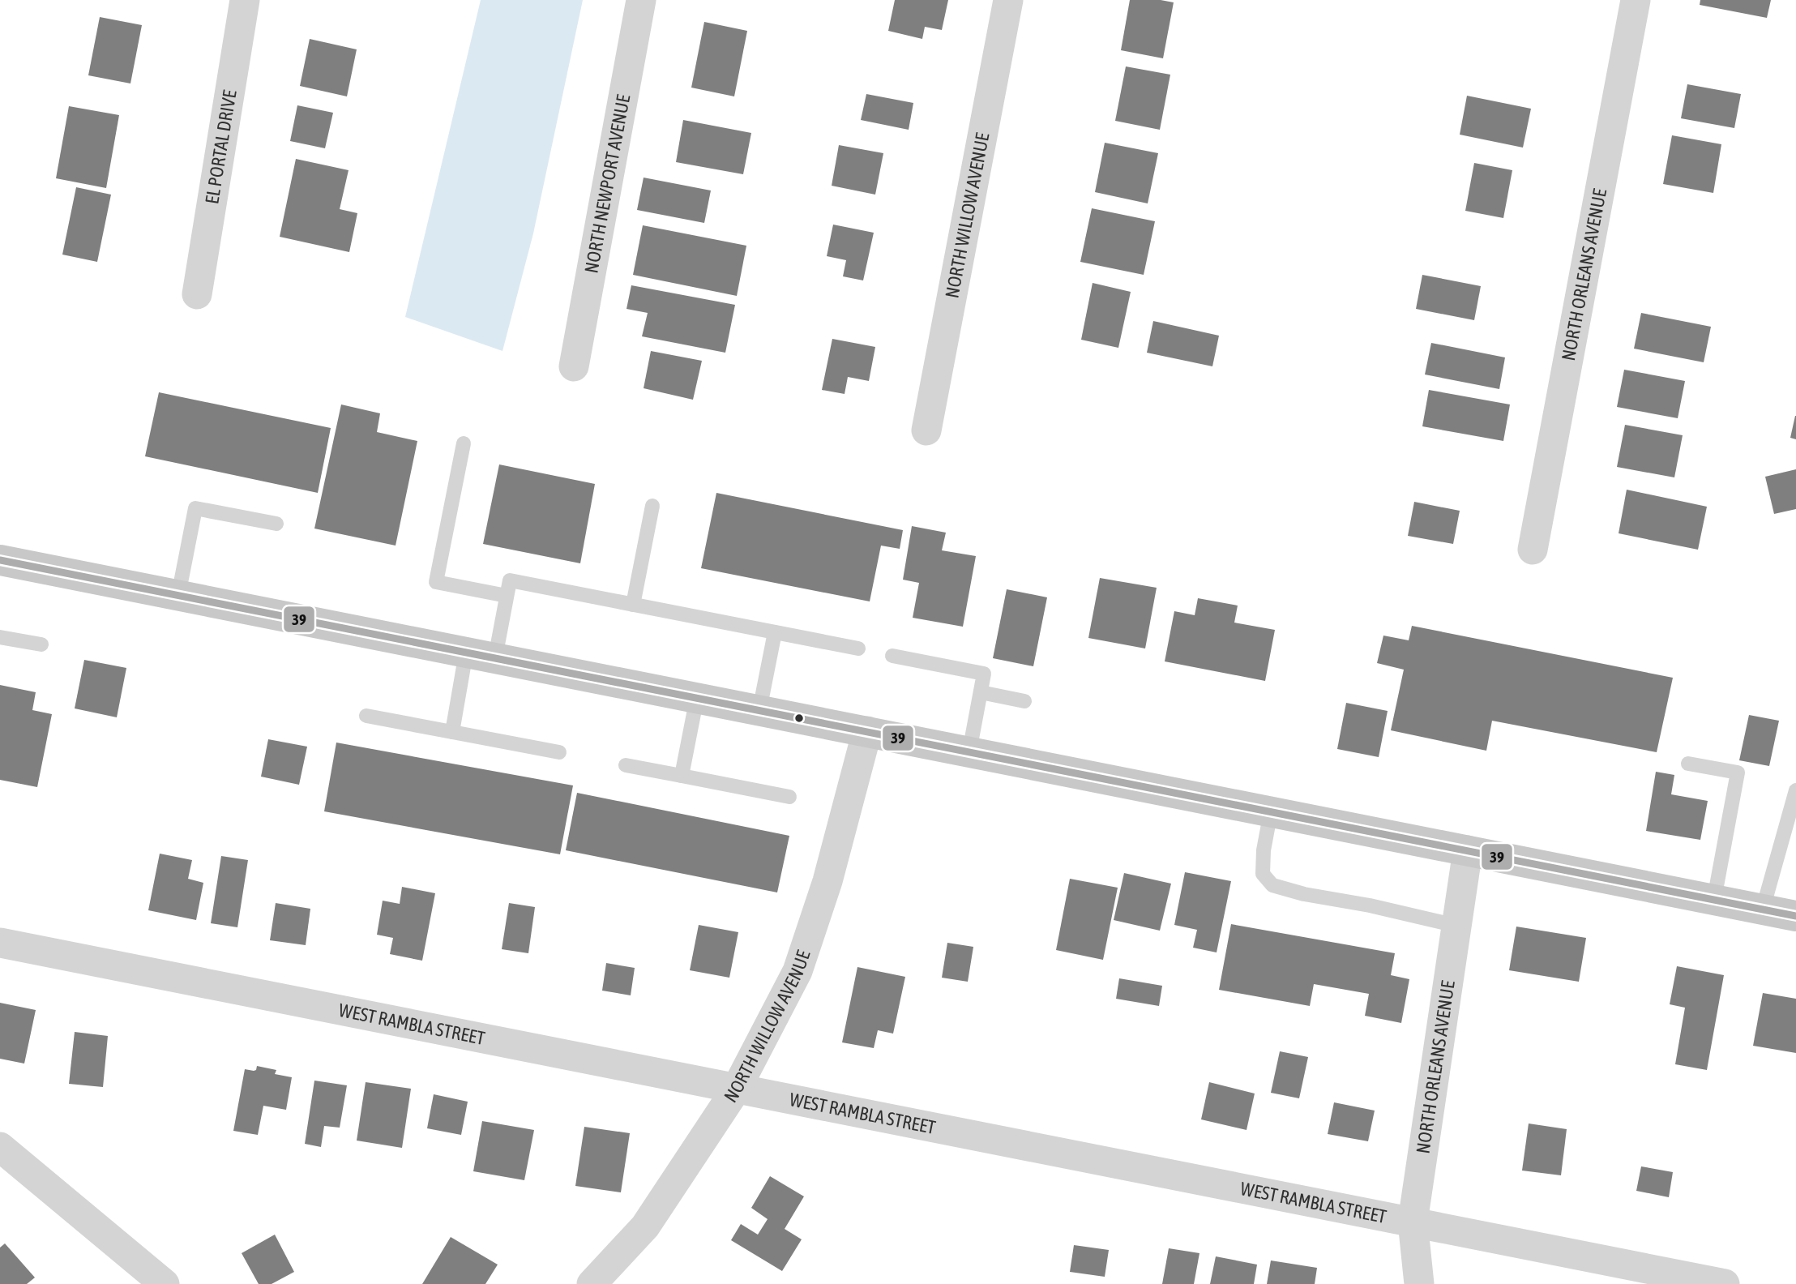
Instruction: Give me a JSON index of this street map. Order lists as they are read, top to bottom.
{
  "streets": {
    "street": [
      "EL PORTAL DRIVE",
      "NORTH NEWPORT AVENUE",
      "NORTH WILLOW AVENUE",
      "NORTH ORLEANS AVENUE",
      "WEST RAMBLA STREET"
    ]
  },
  "crossings": [
    ["NORTH WILLOW AVENUE", "WEST RAMBLA STREET"],
    ["NORTH ORLEANS AVENUE", "WEST RAMBLA STREET"]
  ],
  "lines": ["transit line 39"]
}
